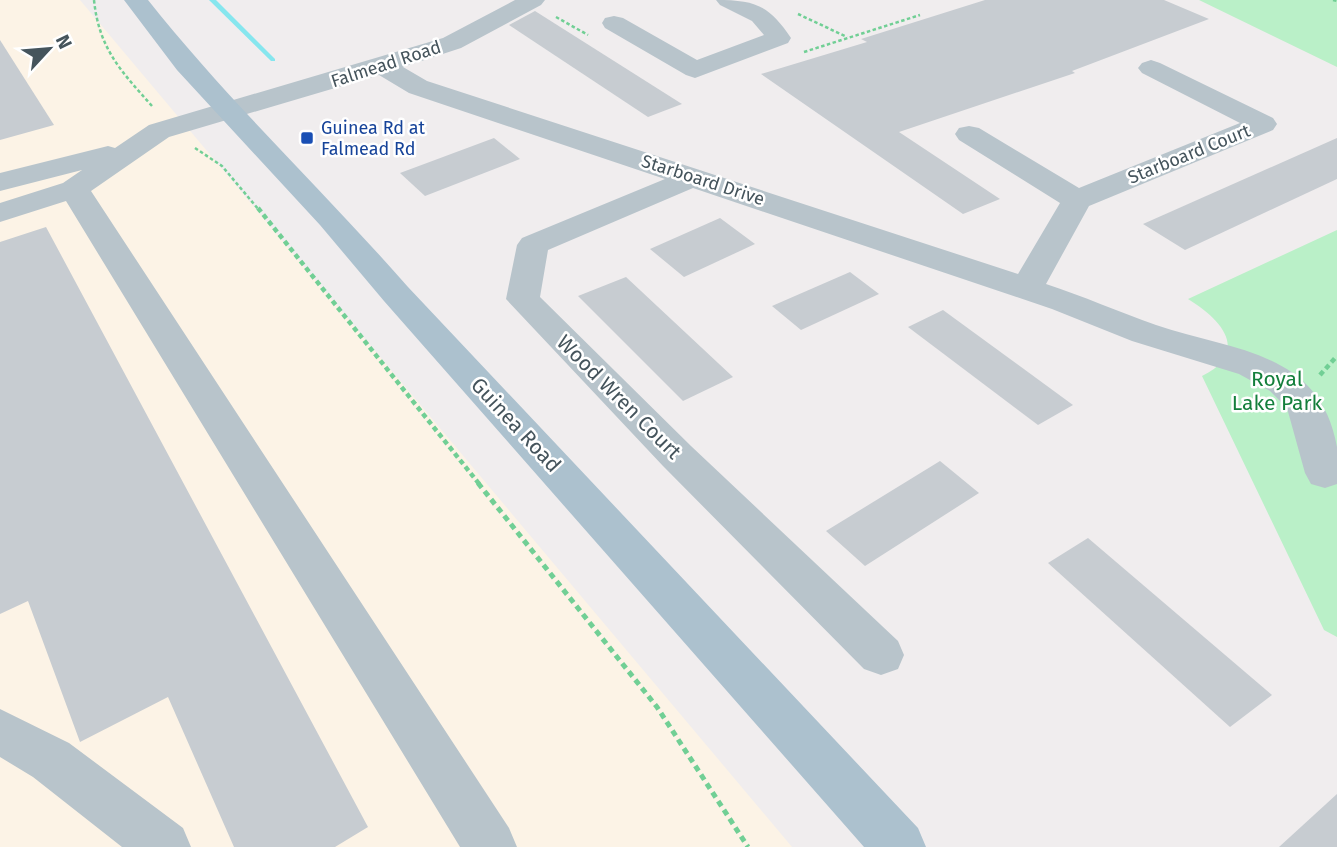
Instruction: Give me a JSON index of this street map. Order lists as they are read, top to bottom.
{
  "streets": {
    "main road": ["Guinea Road"],
    "street": [
      "Falmead Road",
      "Starboard Court",
      "Starboard Drive",
      "Wood Wren Court"
    ]
  },
  "crossings": [
    ["Falmead Road", "Starboard Drive"],
    ["Falmead Road", "Guinea Road"],
    ["Starboard Drive", "Wood Wren Court"]
  ],
  "parks": ["Royal Lake Park"],
  "places": {
    "transit": ["Guinea Rd at Falmead Rd"]
  },
  "north": "top right"
}
